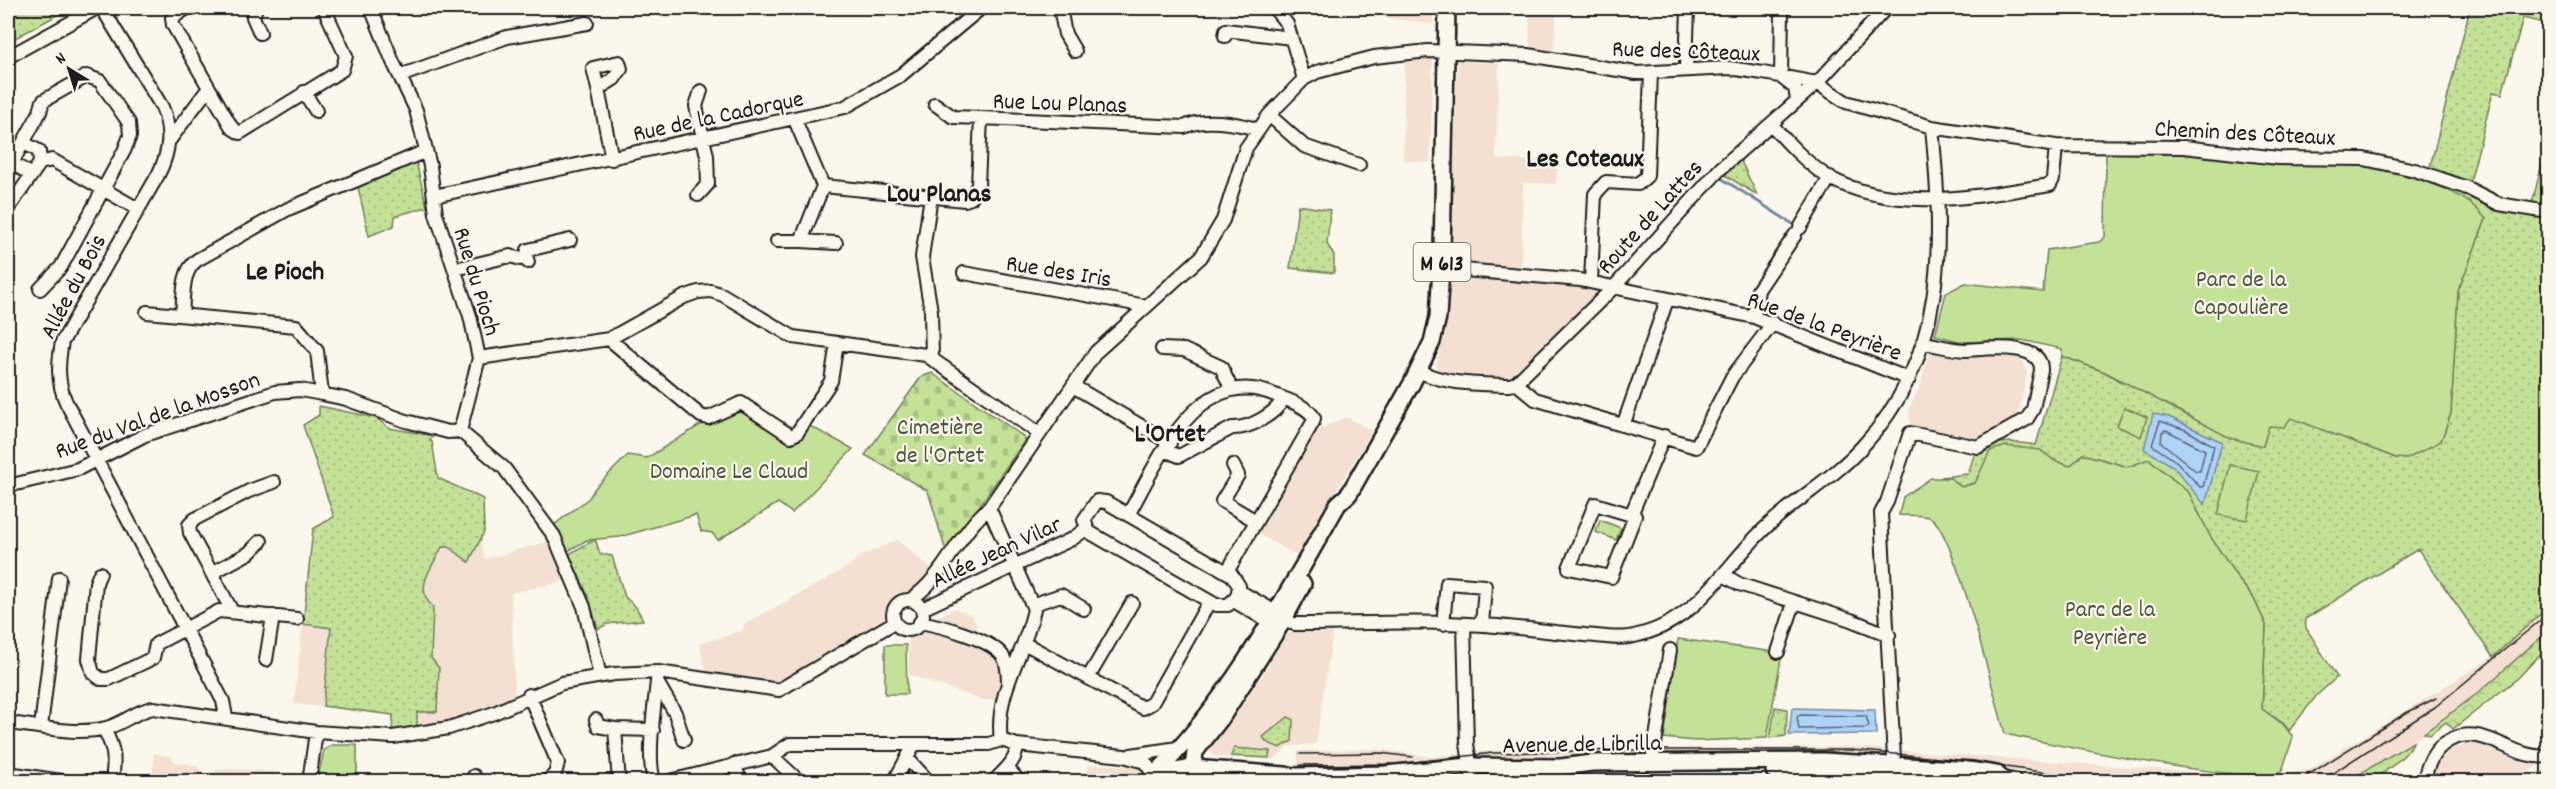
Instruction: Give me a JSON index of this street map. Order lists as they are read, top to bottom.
{
  "streets": {
    "main road": ["M 613", "Avenue de Librilla"],
    "street": [
      "Rue des Côteaux",
      "Rue Lou Planas",
      "Rue de la Cadorque",
      "Chemin des Côteaux",
      "Route de Lattes",
      "Rue des Iris",
      "Rue du Pioch",
      "Allée du Bois",
      "Rue de la Peyrière",
      "Rue du Val de la Mosson",
      "Allée Jean Vilar"
    ]
  },
  "crossings": [
    ["Rue des Côteaux", "Chemin des Côteaux"],
    ["Rue des Côteaux", "Route de Lattes"],
    ["Rue des Côteaux", "M 613"],
    ["Rue de la Cadorque", "Rue du Pioch"],
    ["Route de Lattes", "Rue de la Peyrière"],
    ["M 613", "Rue de la Peyrière"],
    ["M 613", "Avenue de Librilla"],
    ["Rue du Pioch", "Rue du Val de la Mosson"],
    ["Allée du Bois", "Rue du Val de la Mosson"]
  ],
  "districts": [
    "Les Coteaux",
    "Lou Planas",
    "Le Pioch",
    "L'Ortet"
  ],
  "parks": [
    "Parc de la Capoulière",
    "Cimetière de l'Ortet",
    "Domaine Le Claud",
    "Parc de la Peyrière"
  ],
  "north": "top left"
}
